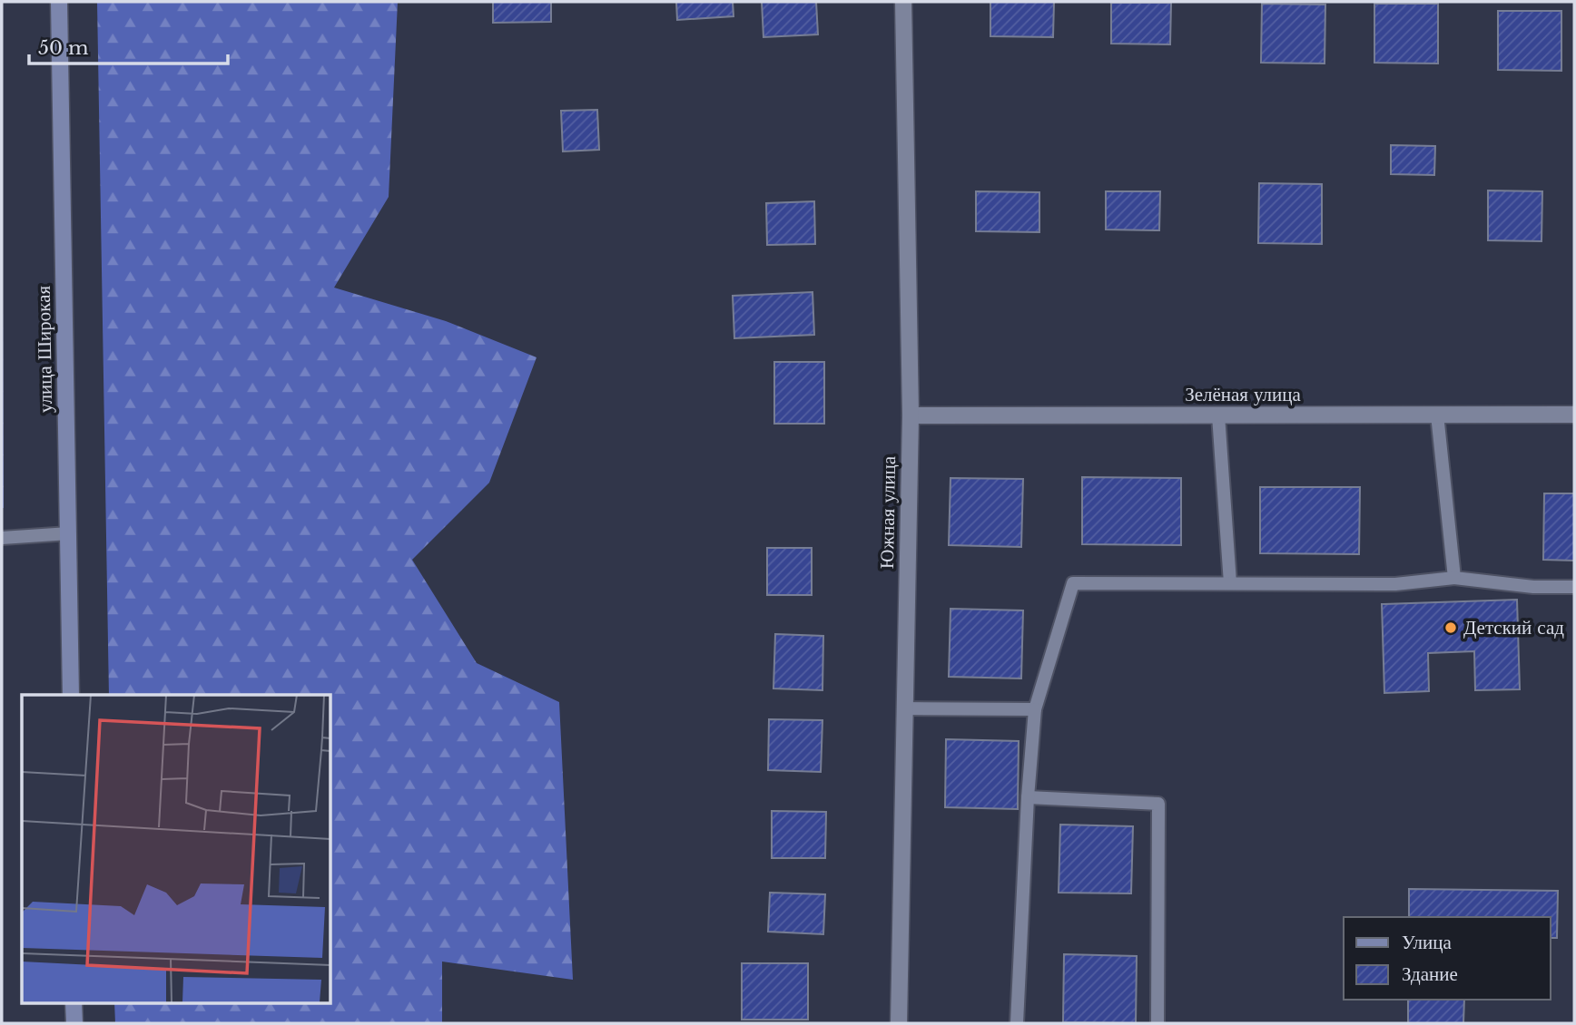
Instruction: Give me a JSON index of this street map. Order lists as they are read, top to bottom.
{
  "streets": {
    "main road": ["улица Широкая"],
    "street": ["Зелёная улица", "Южная улица"]
  },
  "crossings": [
    ["Зелёная улица", "Южная улица"]
  ],
  "places": ["Детский сад"],
  "legend": ["Улица", "Здание"],
  "scale_bar": "50 m"
}
